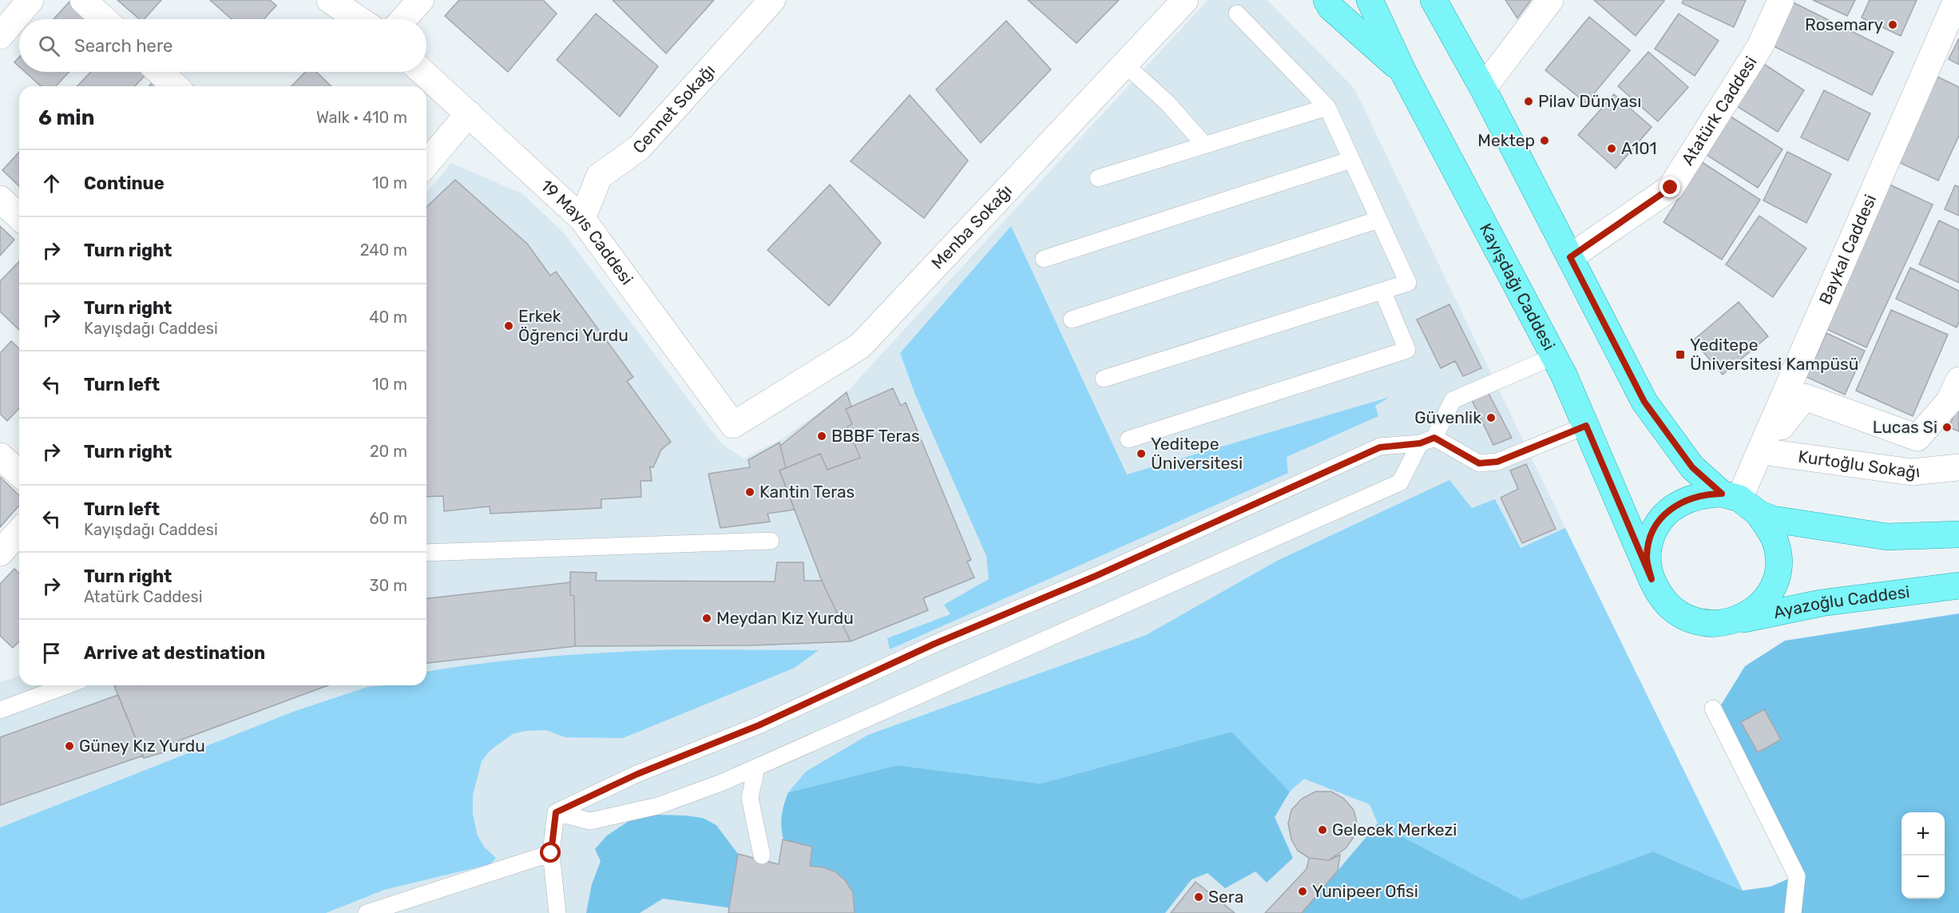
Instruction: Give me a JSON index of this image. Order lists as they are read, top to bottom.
{
  "streets": {
    "main road": ["Kayışdağı Caddesi", "Ayazoğlu Caddesi"],
    "street": [
      "Cennet Sokağı",
      "Atatürk Caddesi",
      "Menba Sokağı",
      "19 Mayıs Caddesi",
      "Baykal Caddesi",
      "Kurtoğlu Sokağı"
    ]
  },
  "crossings": [
    ["Cennet Sokağı", "19 Mayıs Caddesi"],
    ["Menba Sokağı", "19 Mayıs Caddesi"],
    ["Baykal Caddesi", "Kayışdağı Caddesi"],
    ["Baykal Caddesi", "Kurtoğlu Sokağı"],
    ["Baykal Caddesi", "Ayazoğlu Caddesi"],
    ["Kayışdağı Caddesi", "Ayazoğlu Caddesi"]
  ],
  "places": {
    "other": [
      "Rosemary",
      "Pilav Dünyası",
      "Mektep",
      "A101",
      "Erkek Öğrenci Yurdu",
      "Güvenlik",
      "Lucas Si",
      "BBBF Teras",
      "Yeditepe Üniversitesi",
      "Kantin Teras",
      "Meydan Kız Yurdu",
      "Güney Kız Yurdu",
      "Gelecek Merkezi",
      "Yunipeer Ofisi",
      "Sera"
    ],
    "transit": ["Yeditepe Üniversitesi Kampüsü"]
  },
  "page": {
    "search": "Search here",
    "heading": ["6 min", "Walk · 410 m"],
    "list": [
      ["Continue", "10 m"],
      ["Turn right", "240 m"],
      ["Turn right", "Kayışdağı Caddesi", "40 m"],
      ["Turn left", "10 m"],
      ["Turn right", "20 m"],
      ["Turn left", "Kayışdağı Caddesi", "60 m"],
      ["Turn right", "Atatürk Caddesi", "30 m"],
      "Arrive at destination"
    ],
    "map_buttons": ["+", "−"]
  }
}
